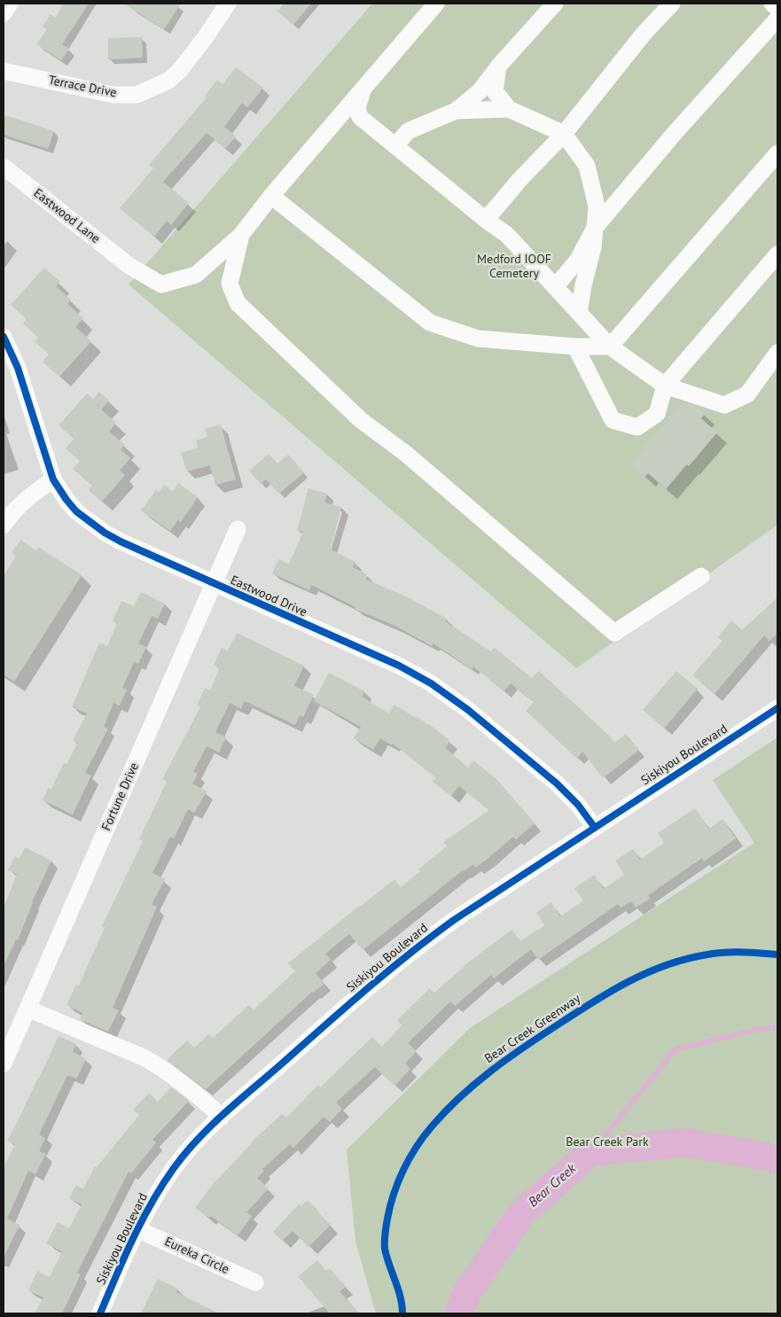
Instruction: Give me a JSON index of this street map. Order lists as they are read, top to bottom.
{
  "streets": {
    "street": [
      "Terrace Drive",
      "Eastwood Lane",
      "Eastwood Drive",
      "Siskiyou Boulevard",
      "Fortune Drive",
      "Eureka Circle"
    ],
    "cycle path": ["Bear Creek Greenway"]
  },
  "crossings": [
    ["Eastwood Drive", "Siskiyou Boulevard"],
    ["Eastwood Drive", "Fortune Drive"],
    ["Siskiyou Boulevard", "Eureka Circle"]
  ],
  "water": ["Bear Creek"],
  "parks": ["Medford IOOF Cemetery", "Bear Creek Park"]
}
